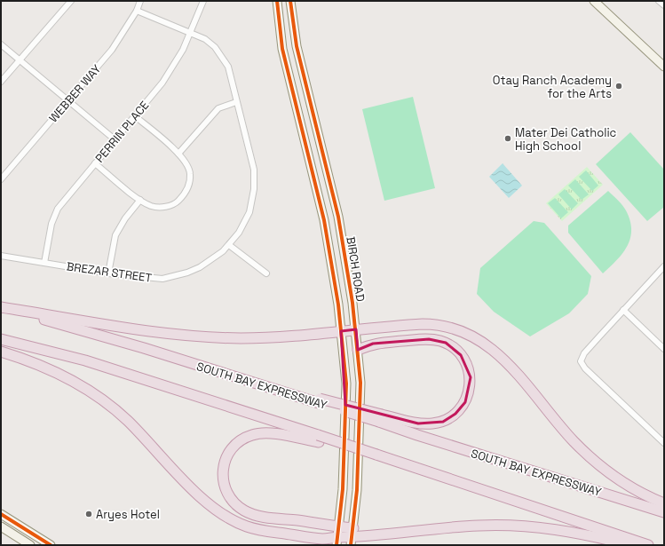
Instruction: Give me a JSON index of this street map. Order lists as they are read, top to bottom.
{
  "streets": {
    "highway": ["SOUTH BAY EXPRESSWAY"],
    "main road": ["BIRCH ROAD"],
    "street": ["WEBBER WAY", "PERRIN PLACE", "BREZAR STREET"]
  },
  "crossings": [
    ["WEBBER WAY", "BREZAR STREET"],
    ["PERRIN PLACE", "BREZAR STREET"]
  ],
  "places": ["Otay Ranch Academy for the Arts", "Mater Dei Catholic High School", "Aryes Hotel"]
}
